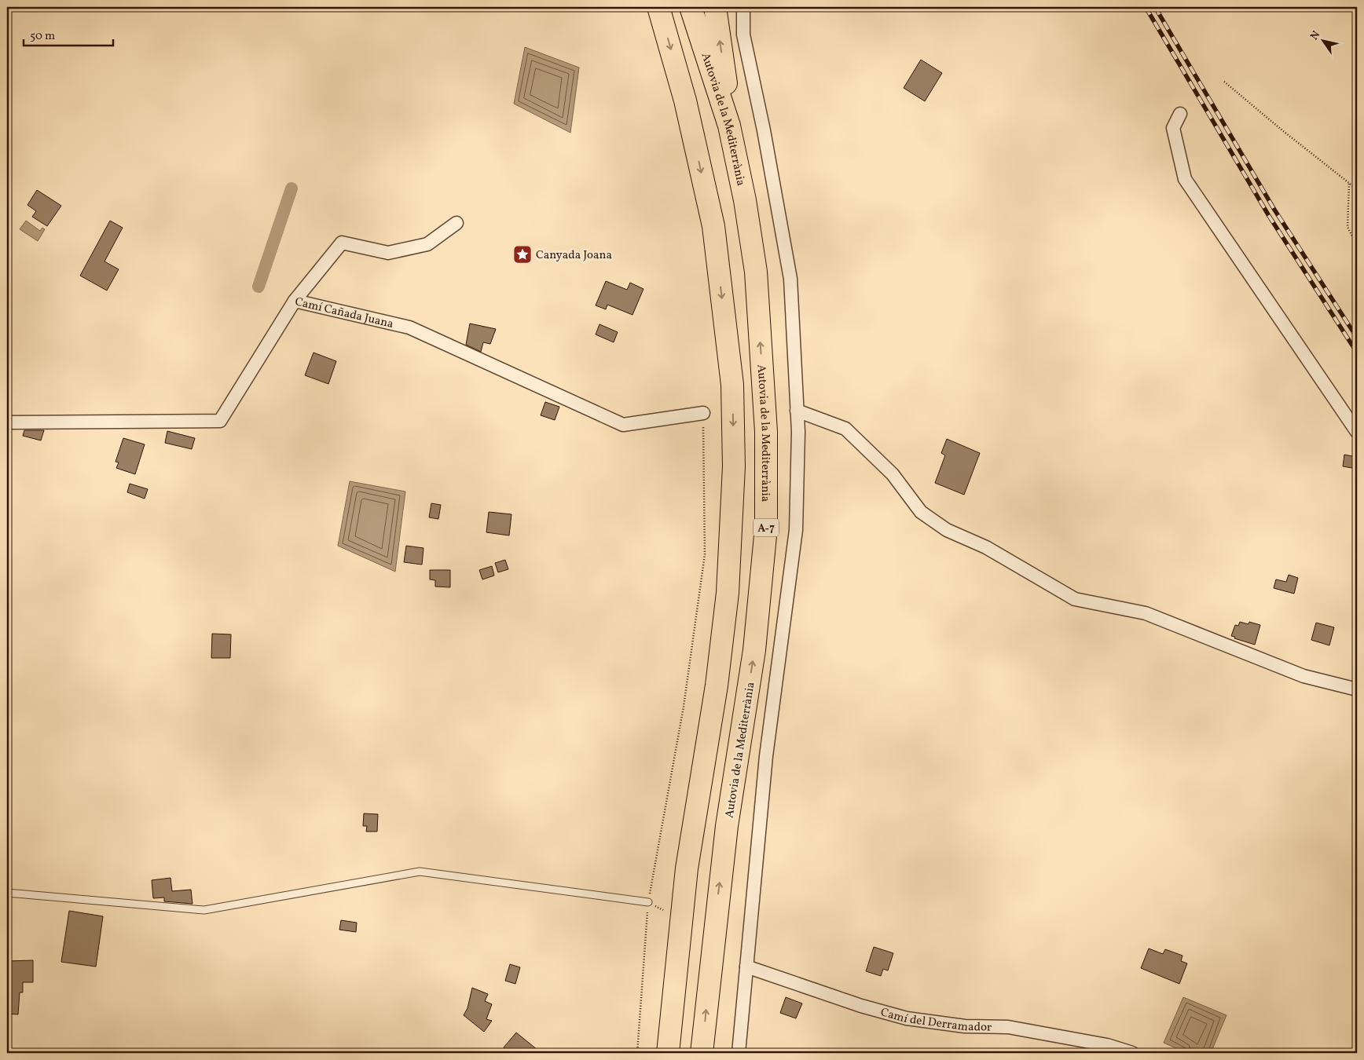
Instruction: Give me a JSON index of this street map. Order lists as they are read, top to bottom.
{
  "streets": {
    "highway": ["Autovia de la Mediterrània", "A-7"],
    "street": ["Camí Cañada Juana", "Camí del Derramador"]
  },
  "places": {
    "place": ["Canyada Joana"]
  },
  "scale_bar": "50 m",
  "north": "top left"
}
